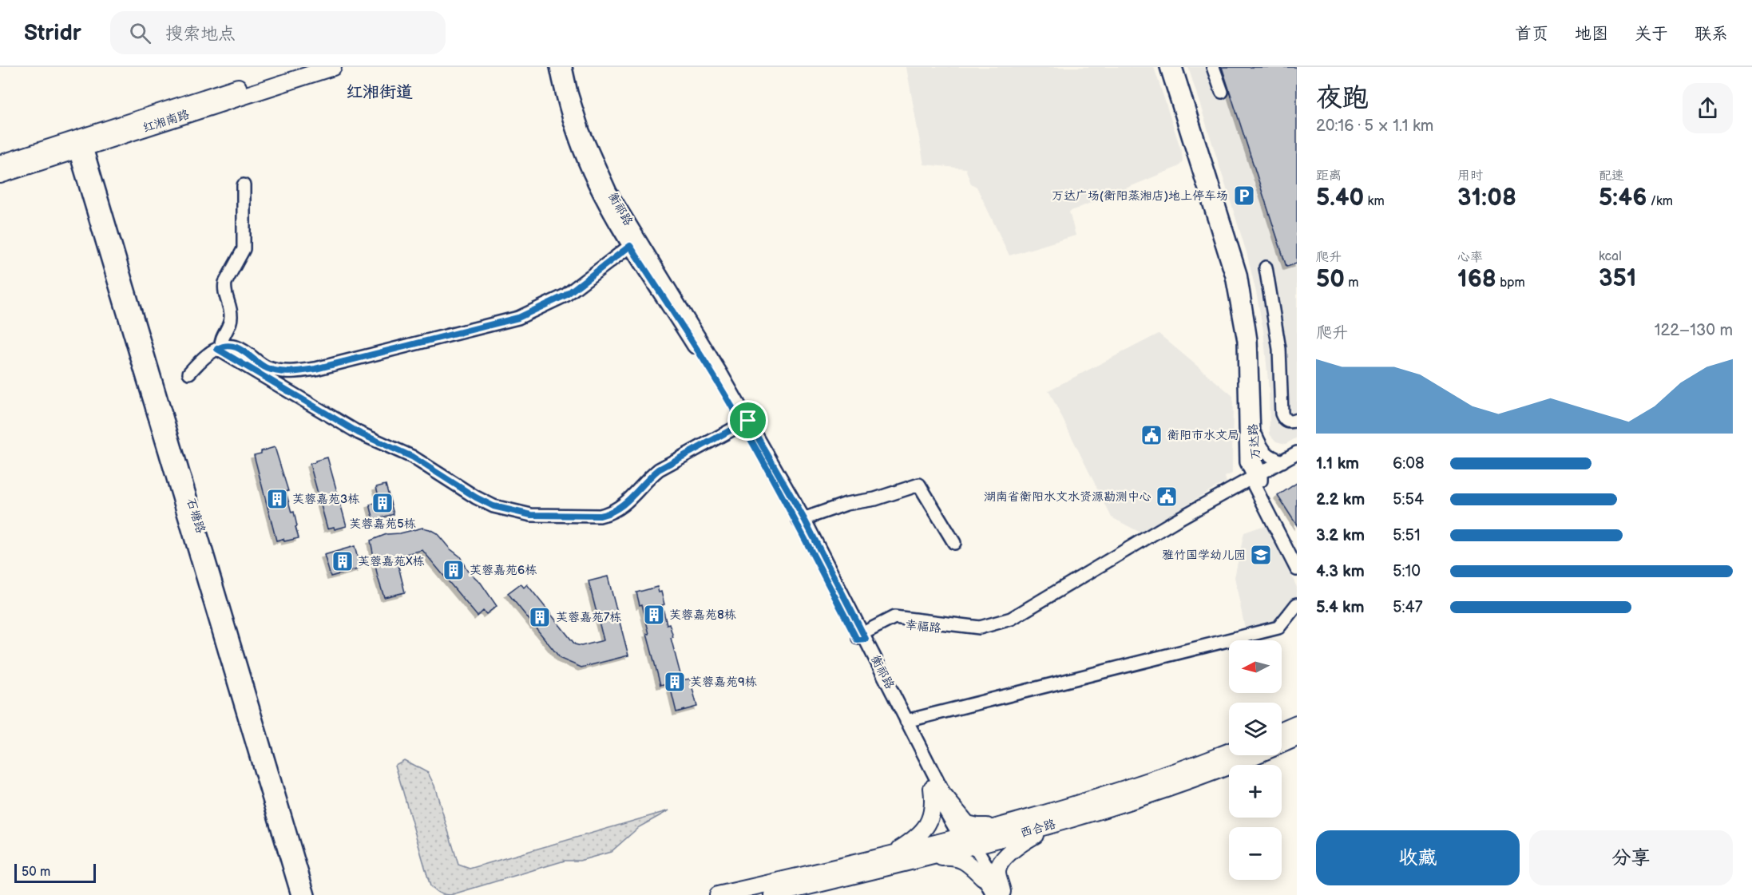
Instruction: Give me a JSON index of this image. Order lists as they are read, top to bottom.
{
  "streets": {
    "main road": ["红湘南路", "西合路"],
    "street": [
      "衡祁路",
      "万达路",
      "石塘路",
      "幸福路"
    ]
  },
  "crossings": [
    ["红湘南路", "石塘路"],
    ["衡祁路", "幸福路"],
    ["衡祁路", "西合路"],
    ["万达路", "幸福路"]
  ],
  "districts": ["红湘街道"],
  "places": {
    "parking": ["万达广场(衡阳蒸湘店)地上停车场"],
    "public building": ["衡阳市水文局", "湖南省衡阳水文水资源勘测中心"],
    "building": [
      "芙蓉嘉苑3栋",
      "芙蓉嘉苑5栋",
      "芙蓉嘉苑X栋",
      "芙蓉嘉苑6栋",
      "芙蓉嘉苑8栋",
      "芙蓉嘉苑7栋",
      "芙蓉嘉苑9栋"
    ],
    "school or university": ["雅竹国学幼儿园"]
  },
  "scale_bar": "50 m",
  "north": "left",
  "page": {
    "header": "Stridr",
    "search": "搜索地点",
    "nav": [
      "首页",
      "地图",
      "关于",
      "联系"
    ],
    "heading": ["夜跑", "20:16 · 5 × 1.1 km"],
    "stats": [
      ["距离", "5.40 km"],
      ["用时", "31:08"],
      ["配速", "5:46 /km"],
      ["爬升", "50 m"],
      ["心率", "168 bpm"],
      ["kcal", "351"]
    ],
    "chart": ["爬升", "122–130 m"],
    "list": [
      {
        "name": "1.1 km",
        "note": "6:08"
      },
      {
        "name": "2.2 km",
        "note": "5:54"
      },
      {
        "name": "3.2 km",
        "note": "5:51"
      },
      {
        "name": "4.3 km",
        "note": "5:10"
      },
      {
        "name": "5.4 km",
        "note": "5:47"
      }
    ],
    "map_buttons": ["+", "−"],
    "buttons": ["收藏", "分享"],
    "scale": "50 m"
  }
}
